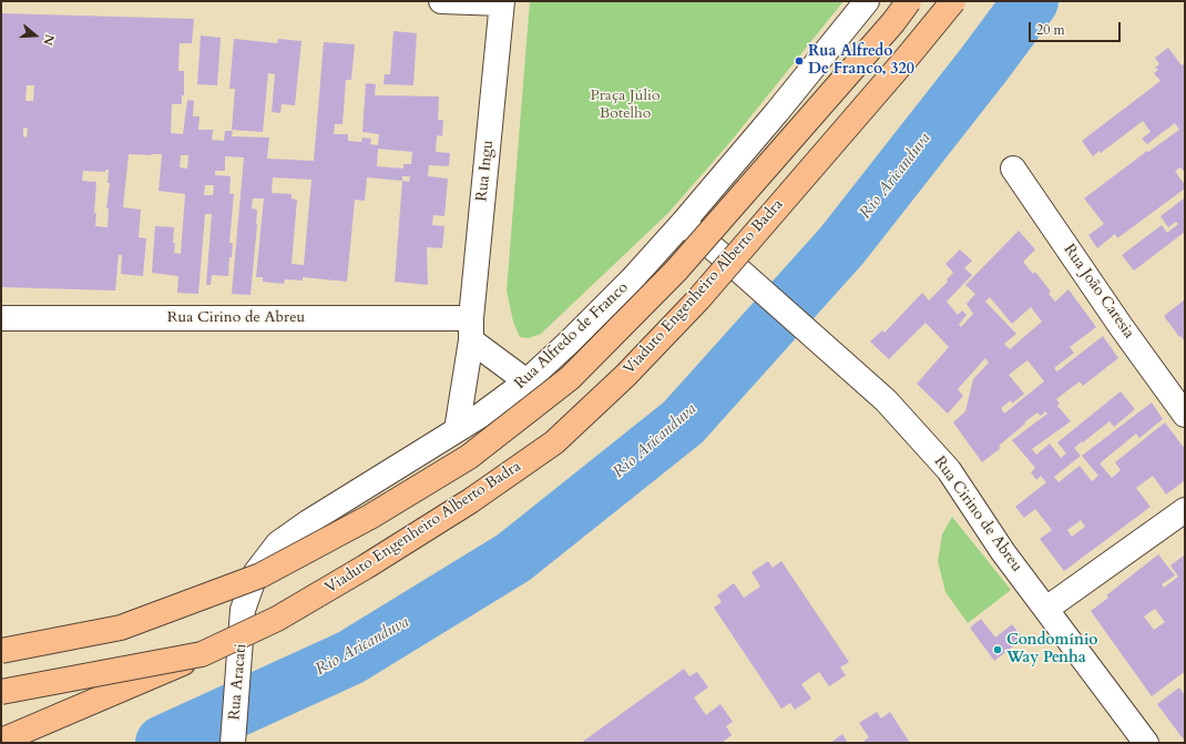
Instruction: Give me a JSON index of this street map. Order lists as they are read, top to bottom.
{
  "streets": {
    "highway": ["Viaduto Engenheiro Alberto Badra"],
    "street": [
      "Rua Ingu",
      "Rua João Caresia",
      "Rua Cirino de Abreu",
      "Rua Alfredo de Franco",
      "Rua Aracati"
    ]
  },
  "crossings": [
    ["Rua Ingu", "Rua Cirino de Abreu"],
    ["Rua Ingu", "Rua Alfredo de Franco"],
    ["Rua Cirino de Abreu", "Rua Alfredo de Franco"],
    ["Rua Alfredo de Franco", "Rua Aracati"]
  ],
  "water": ["Rio Aricanduva"],
  "parks": ["Praça Júlio Botelho"],
  "places": ["Rua Alfredo De Franco, 320", "Condomínio Way Penha"],
  "scale_bar": "20 m",
  "north": "right"
}
